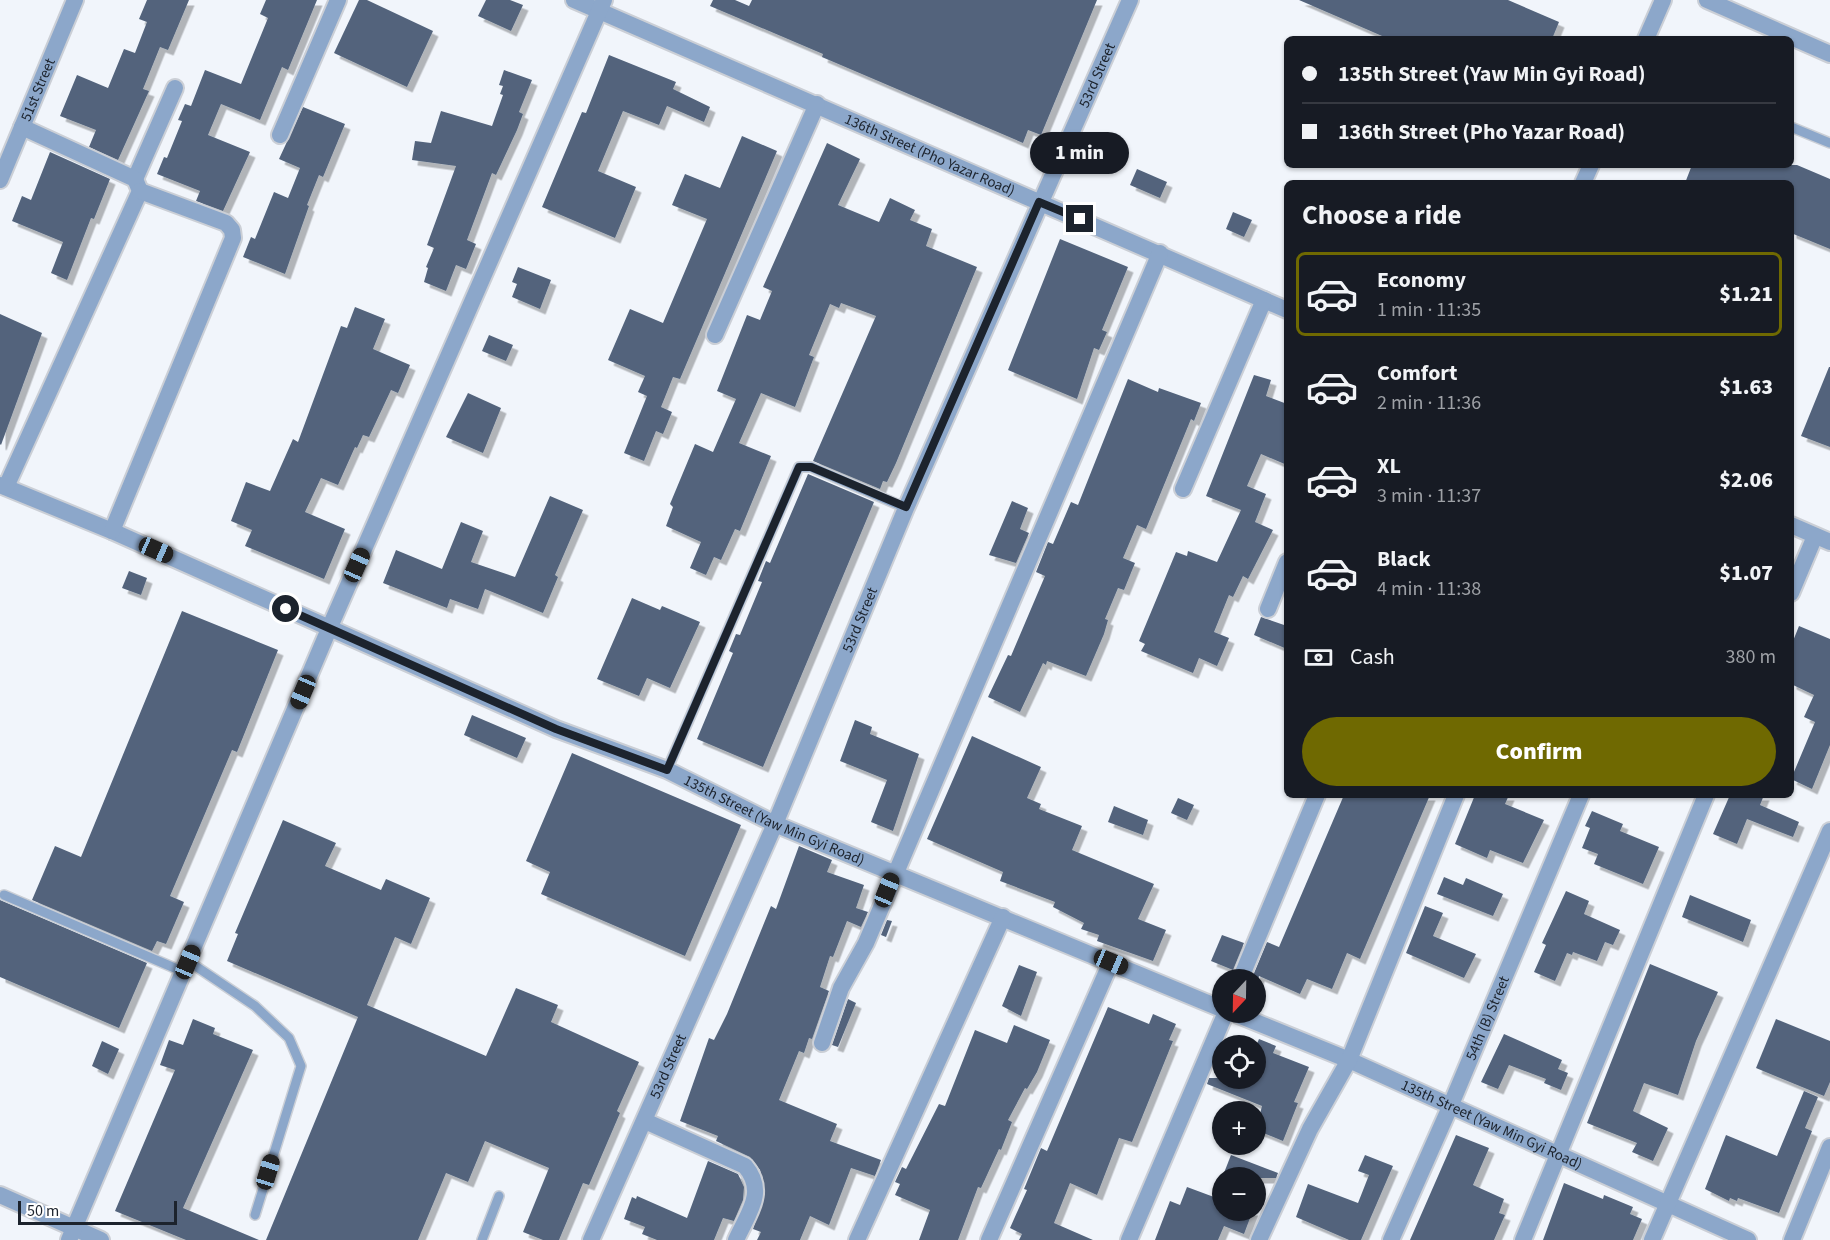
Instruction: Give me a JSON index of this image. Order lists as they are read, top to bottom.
{
  "streets": {
    "street": [
      "53rd Street",
      "51st Street",
      "136th Street (Pho Yazar Road)",
      "135th Street (Yaw Min Gyi Road)",
      "54th (B) Street"
    ]
  },
  "crossings": [
    ["53rd Street", "136th Street (Pho Yazar Road)"],
    ["53rd Street", "135th Street (Yaw Min Gyi Road)"],
    ["135th Street (Yaw Min Gyi Road)", "54th (B) Street"]
  ],
  "scale_bar": "50 m",
  "north": "bottom",
  "page": {
    "banner": ["135th Street (Yaw Min Gyi Road)", "136th Street (Pho Yazar Road)"],
    "bubble": "1 min",
    "heading": "Choose a ride",
    "list": [
      {
        "name": "Economy",
        "note": "1 min · 11:35",
        "value": "$1.21"
      },
      {
        "name": "Comfort",
        "note": "2 min · 11:36",
        "value": "$1.63"
      },
      {
        "name": "XL",
        "note": "3 min · 11:37",
        "value": "$2.06"
      },
      {
        "name": "Black",
        "note": "4 min · 11:38",
        "value": "$1.07"
      }
    ],
    "pay": ["Cash", "380 m"],
    "buttons": "Confirm",
    "map_buttons": ["+", "−"],
    "scale": "50 m"
  }
}
